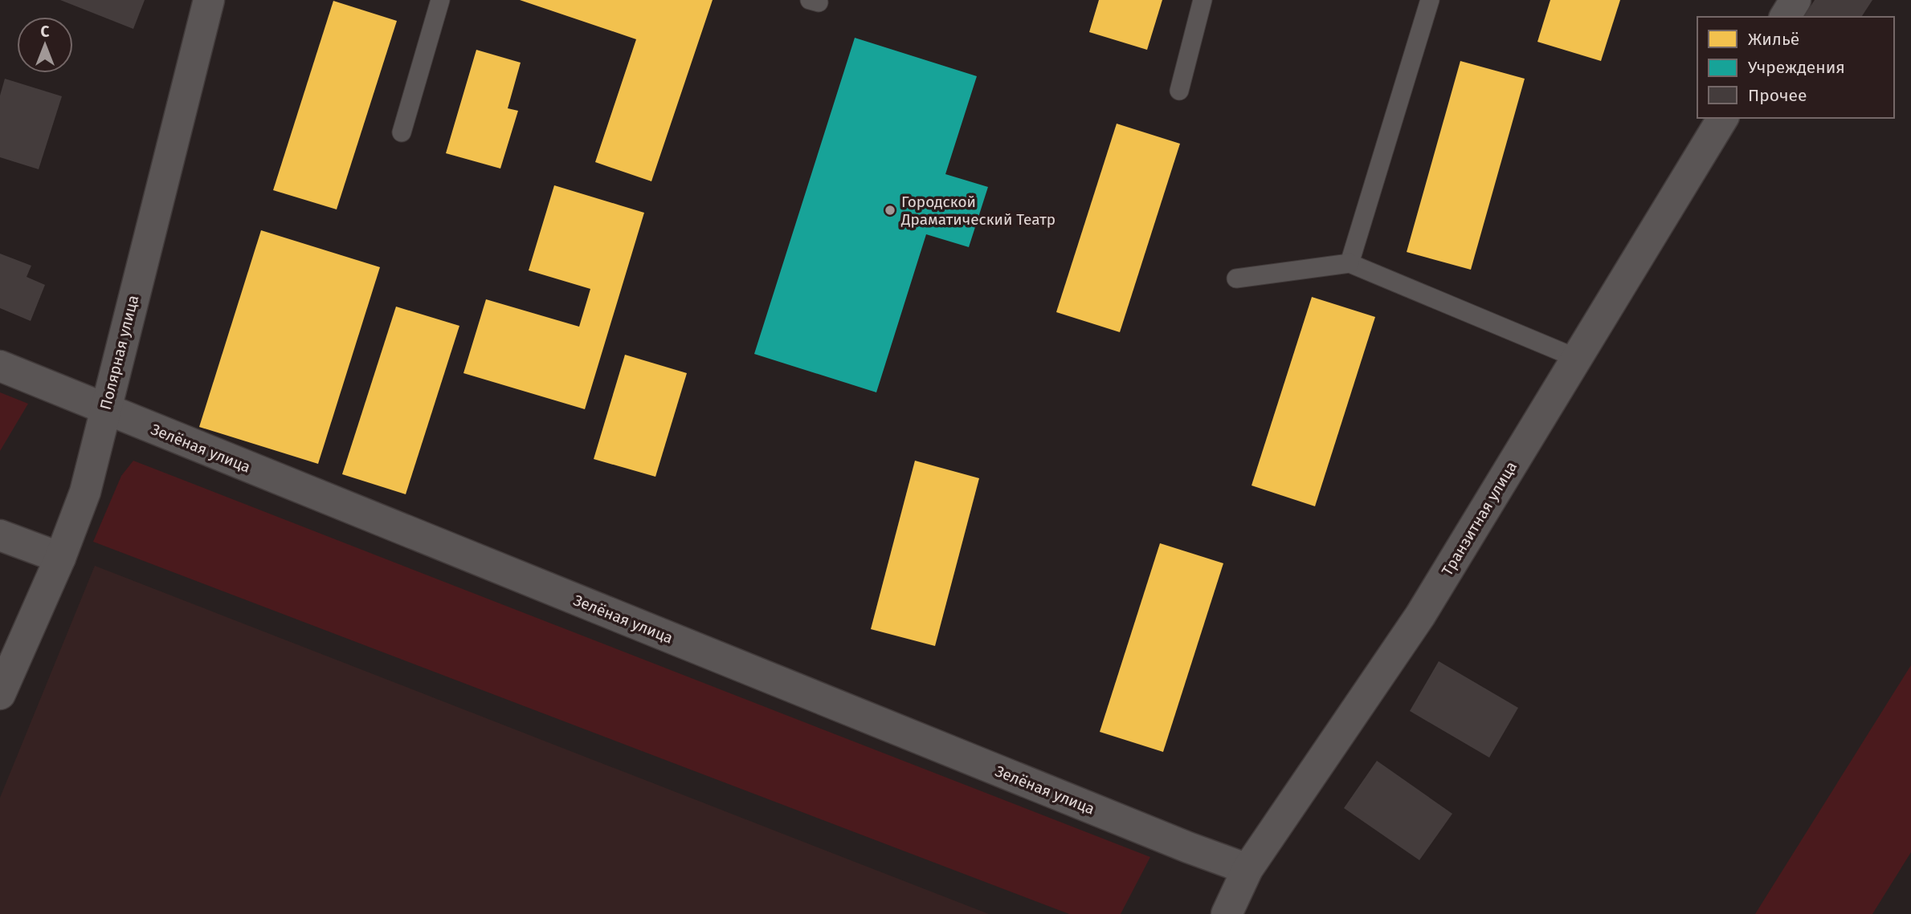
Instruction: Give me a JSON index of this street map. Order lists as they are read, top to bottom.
{
  "streets": {
    "street": ["Полярная улица", "Зелёная улица", "Транзитная улица"]
  },
  "crossings": [
    ["Полярная улица", "Зелёная улица"],
    ["Зелёная улица", "Транзитная улица"]
  ],
  "places": ["Городской Драматический Театр"],
  "legend": ["Жильё", "Учреждения", "Прочее"],
  "north": "top"
}
